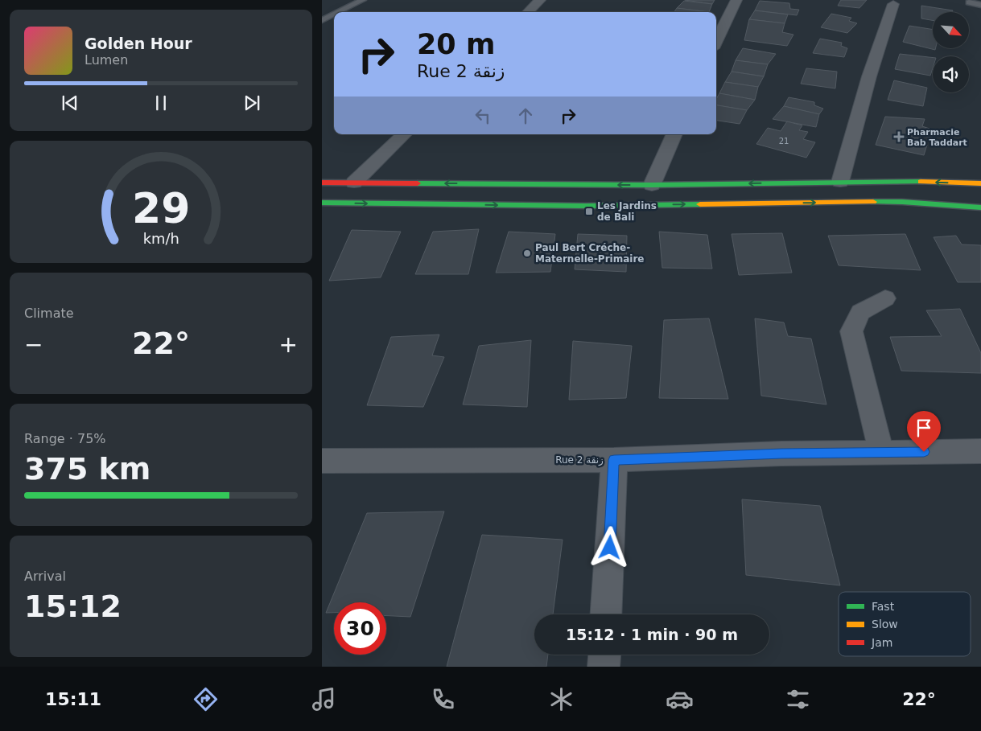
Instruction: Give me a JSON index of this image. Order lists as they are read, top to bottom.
{
  "streets": {
    "street": ["Rue 2 زنقة"]
  },
  "places": {
    "health": ["Pharmacie Bab Taddart"],
    "transit": ["Les Jardins de Bali"],
    "other": ["Paul Bert Créche- Maternelle-Primaire"]
  },
  "house_numbers": ["21"],
  "legend": ["Fast", "Slow", "Jam"],
  "north": "bottom right",
  "page": {
    "turn": ["20 m", "Rue 2 زنقة"],
    "song": ["Golden Hour", "Lumen"],
    "tile": [
      "Climate",
      ["Range · 75%", "375 km"],
      ["Arrival", "15:12"]
    ],
    "heat": ["−", "22°", "+"],
    "limit": "30",
    "trip": "15:12 · 1 min · 90 m",
    "tabs": ["15:11", "22°"],
    "gauge": ["29", "km/h"]
  }
}
